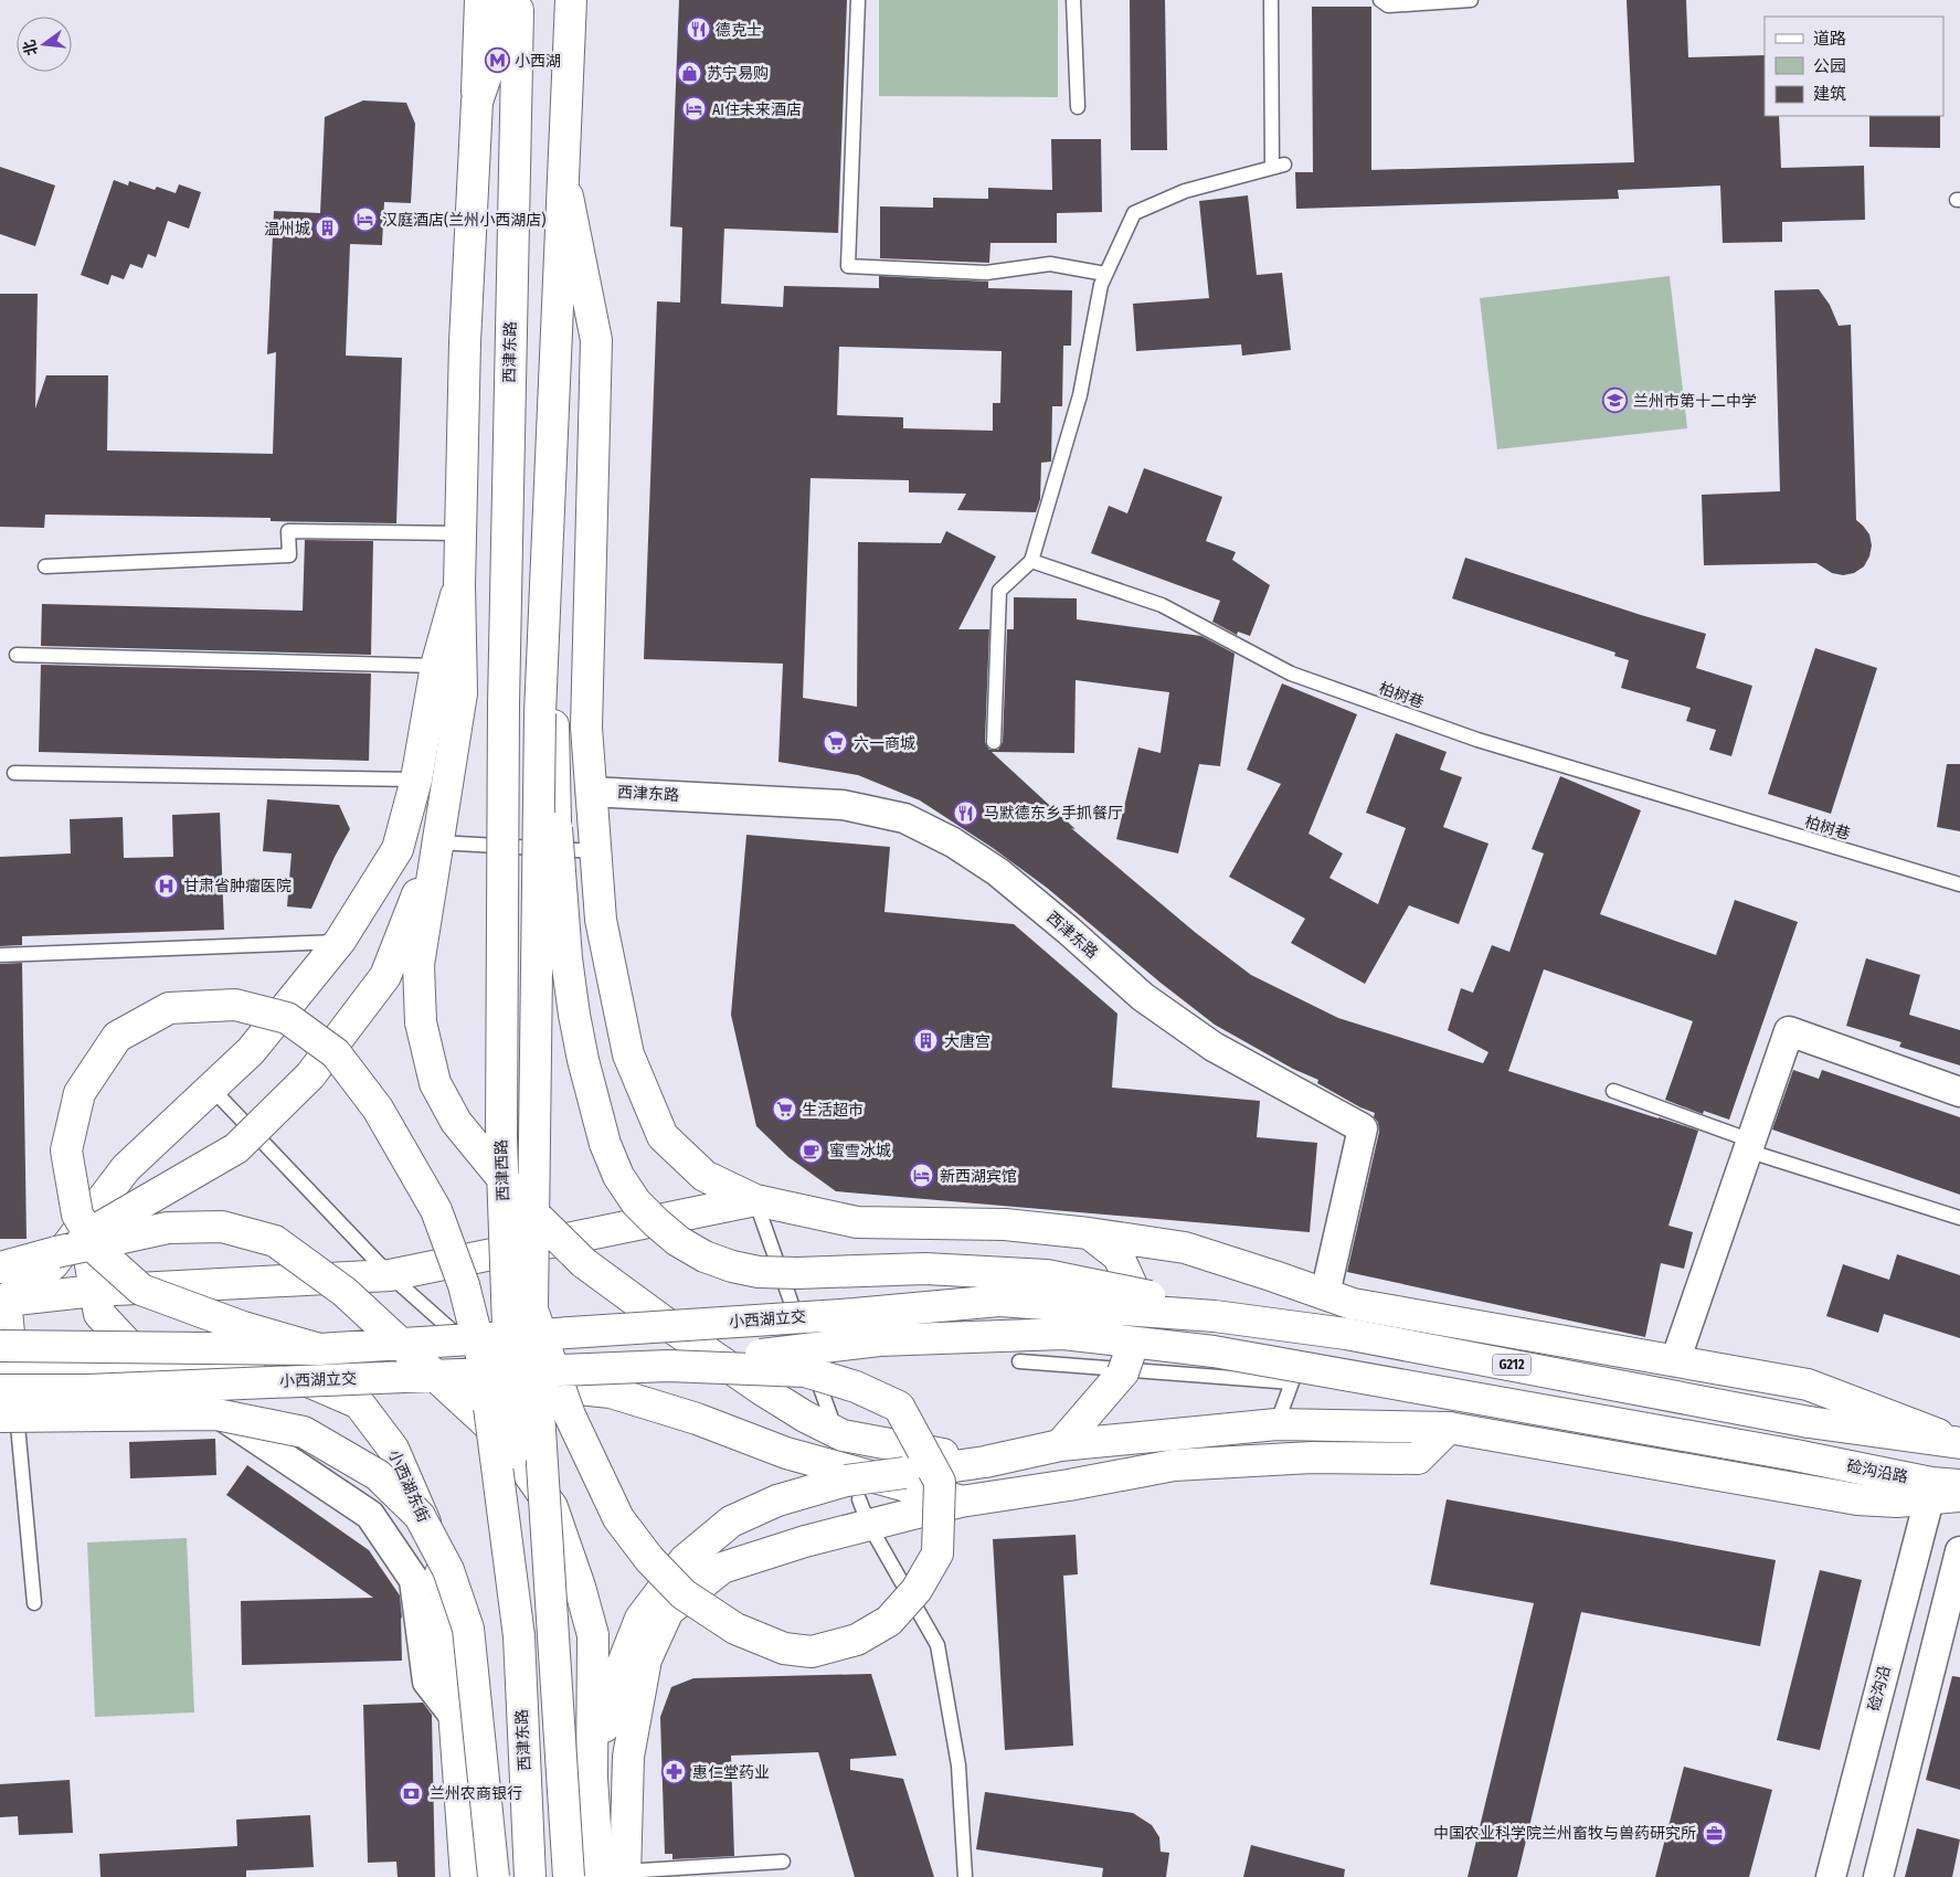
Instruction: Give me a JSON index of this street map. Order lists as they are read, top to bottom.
{
  "streets": {
    "main road": [
      "西津东路",
      "西津西路",
      "小西湖立交",
      "G212",
      "硷沟沿路",
      "小西湖东街"
    ],
    "street": ["硷沟沿"],
    "lane": ["柏树巷"]
  },
  "crossings": [
    ["西津东路", "西津西路"],
    ["小西湖立交", "G212"],
    ["小西湖立交", "硷沟沿路"],
    ["小西湖立交", "小西湖东街"]
  ],
  "places": {
    "restaurant": ["德克士", "马默德东乡手抓餐厅"],
    "metro station": ["小西湖"],
    "shop": ["苏宁易购"],
    "hotel": ["AI住未来酒店", "汉庭酒店(兰州小西湖店)", "新西湖宾馆"],
    "building": ["温州城", "大唐宫"],
    "school or university": ["兰州市第十二中学"],
    "supermarket": ["六一商城", "生活超市"],
    "hospital": ["甘肃省肿瘤医院"],
    "cafe": ["蜜雪冰城"],
    "pharmacy": ["惠仁堂药业"],
    "bank": ["兰州农商银行"],
    "office": ["中国农业科学院兰州畜牧与兽药研究所"]
  },
  "legend": ["道路", "公园", "建筑"],
  "north": "left"
}
